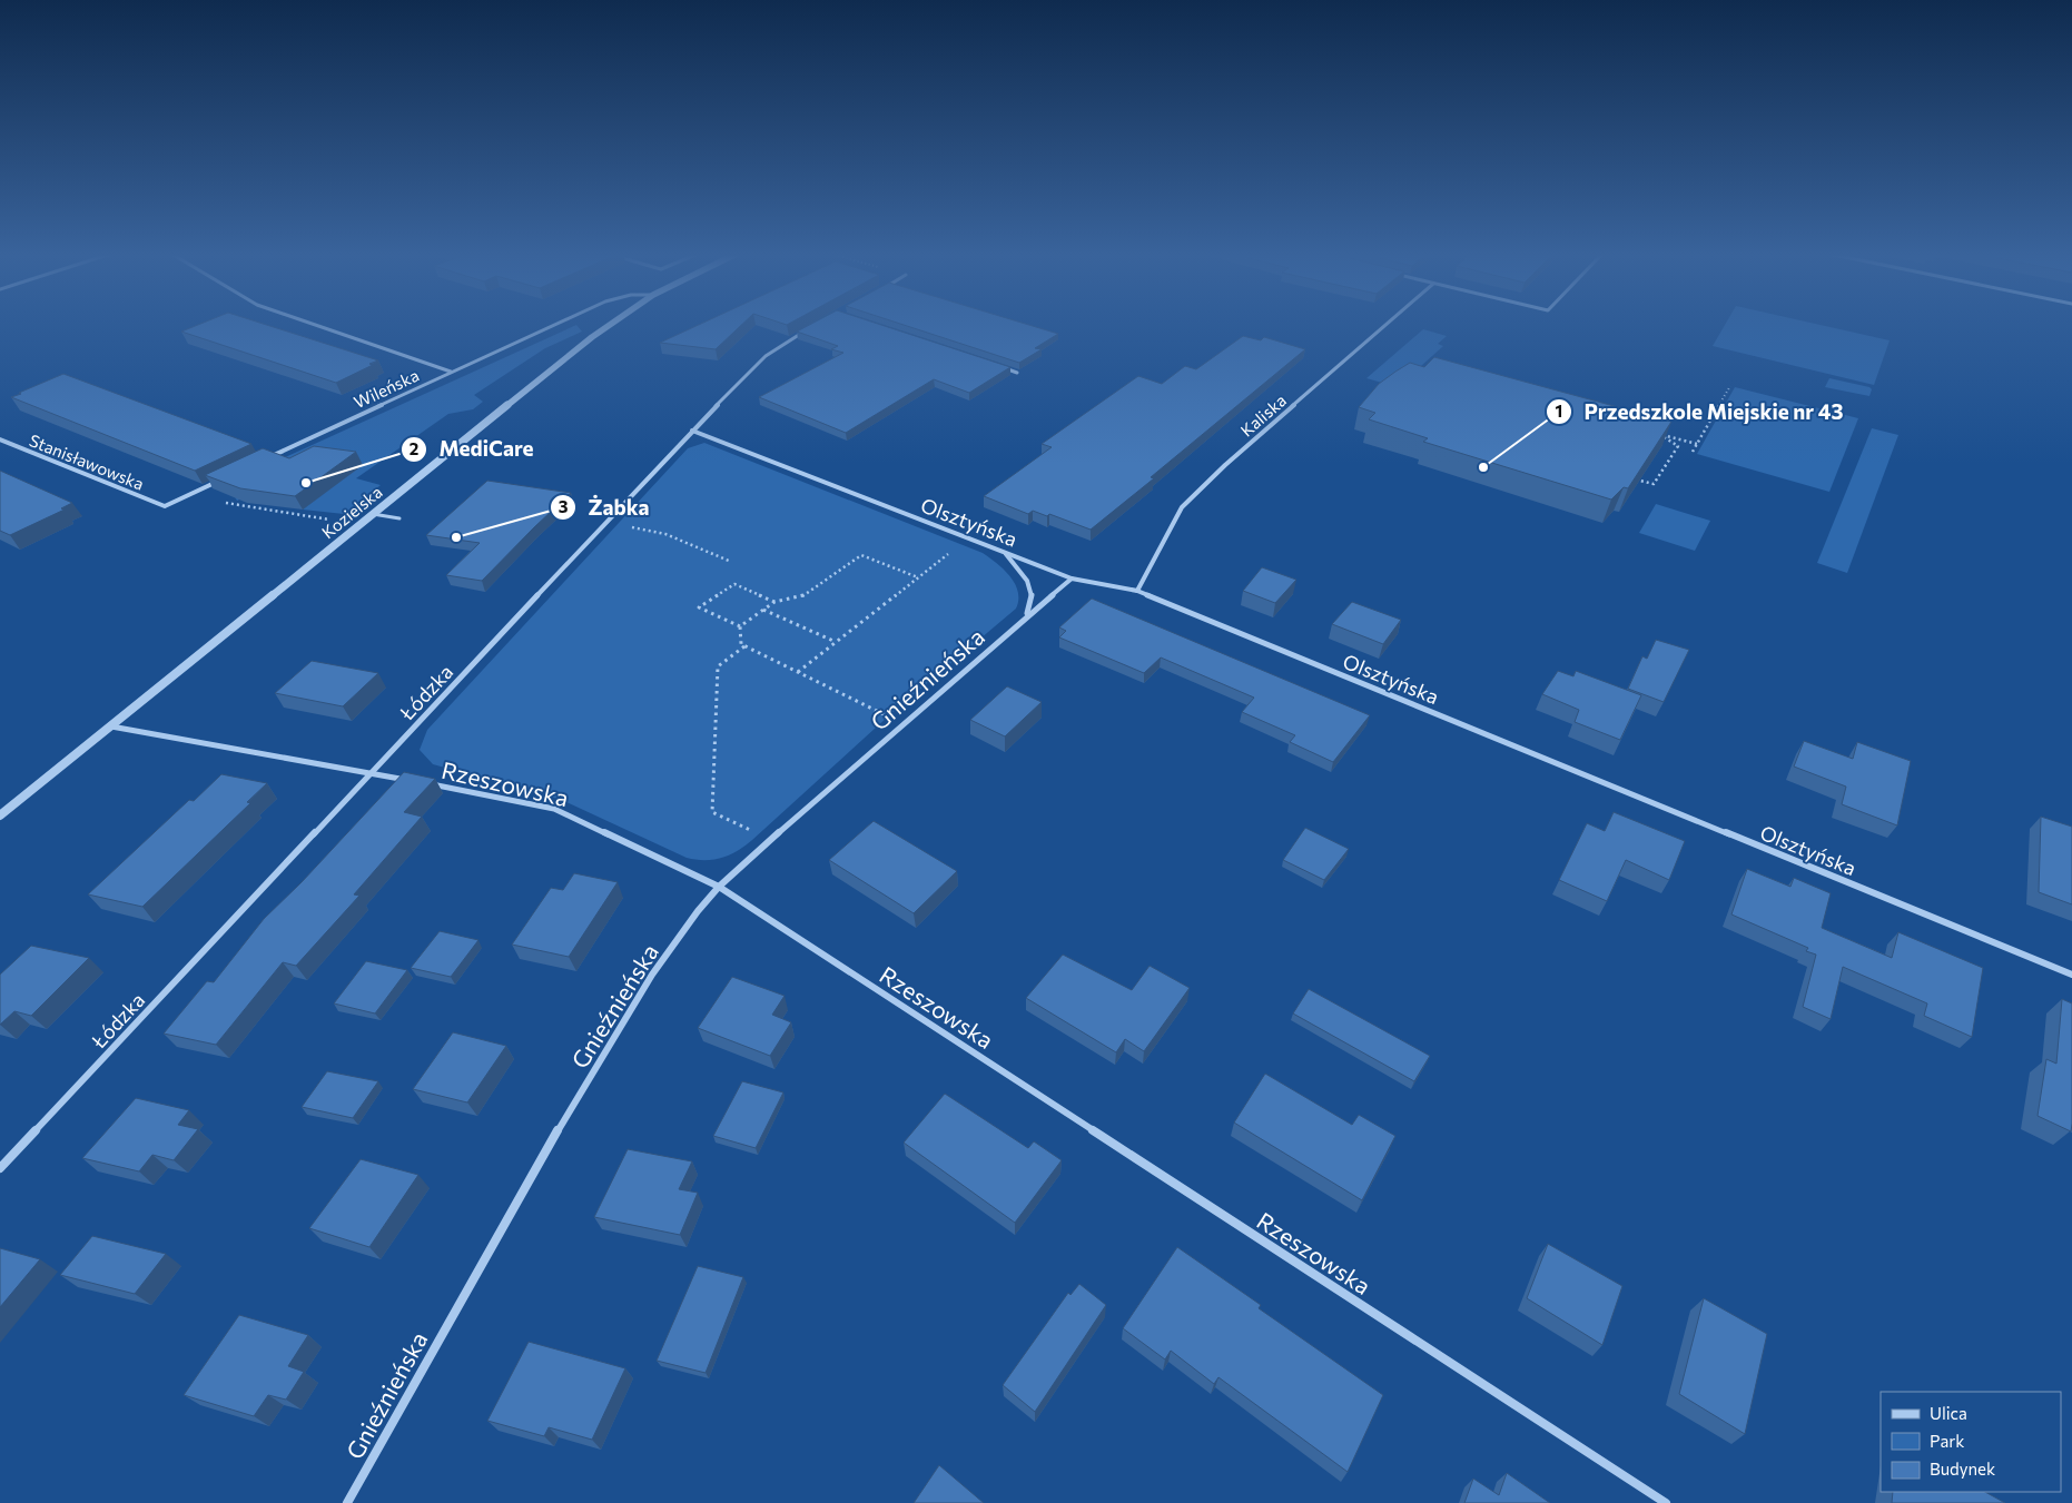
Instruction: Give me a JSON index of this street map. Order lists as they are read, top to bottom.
{
  "streets": {
    "street": [
      "Wileńska",
      "Kaliska",
      "Stanisławowska",
      "Kozielska",
      "Olsztyńska",
      "Gnieźnieńska",
      "Łódzka",
      "Rzeszowska"
    ]
  },
  "crossings": [
    ["Kaliska", "Olsztyńska"],
    ["Kozielska", "Rzeszowska"],
    ["Olsztyńska", "Gnieźnieńska"],
    ["Olsztyńska", "Łódzka"],
    ["Gnieźnieńska", "Rzeszowska"],
    ["Łódzka", "Rzeszowska"]
  ],
  "places": ["Przedszkole Miejskie nr 43", "MediCare", "Żabka"],
  "legend": ["Ulica", "Park", "Budynek"]
}
